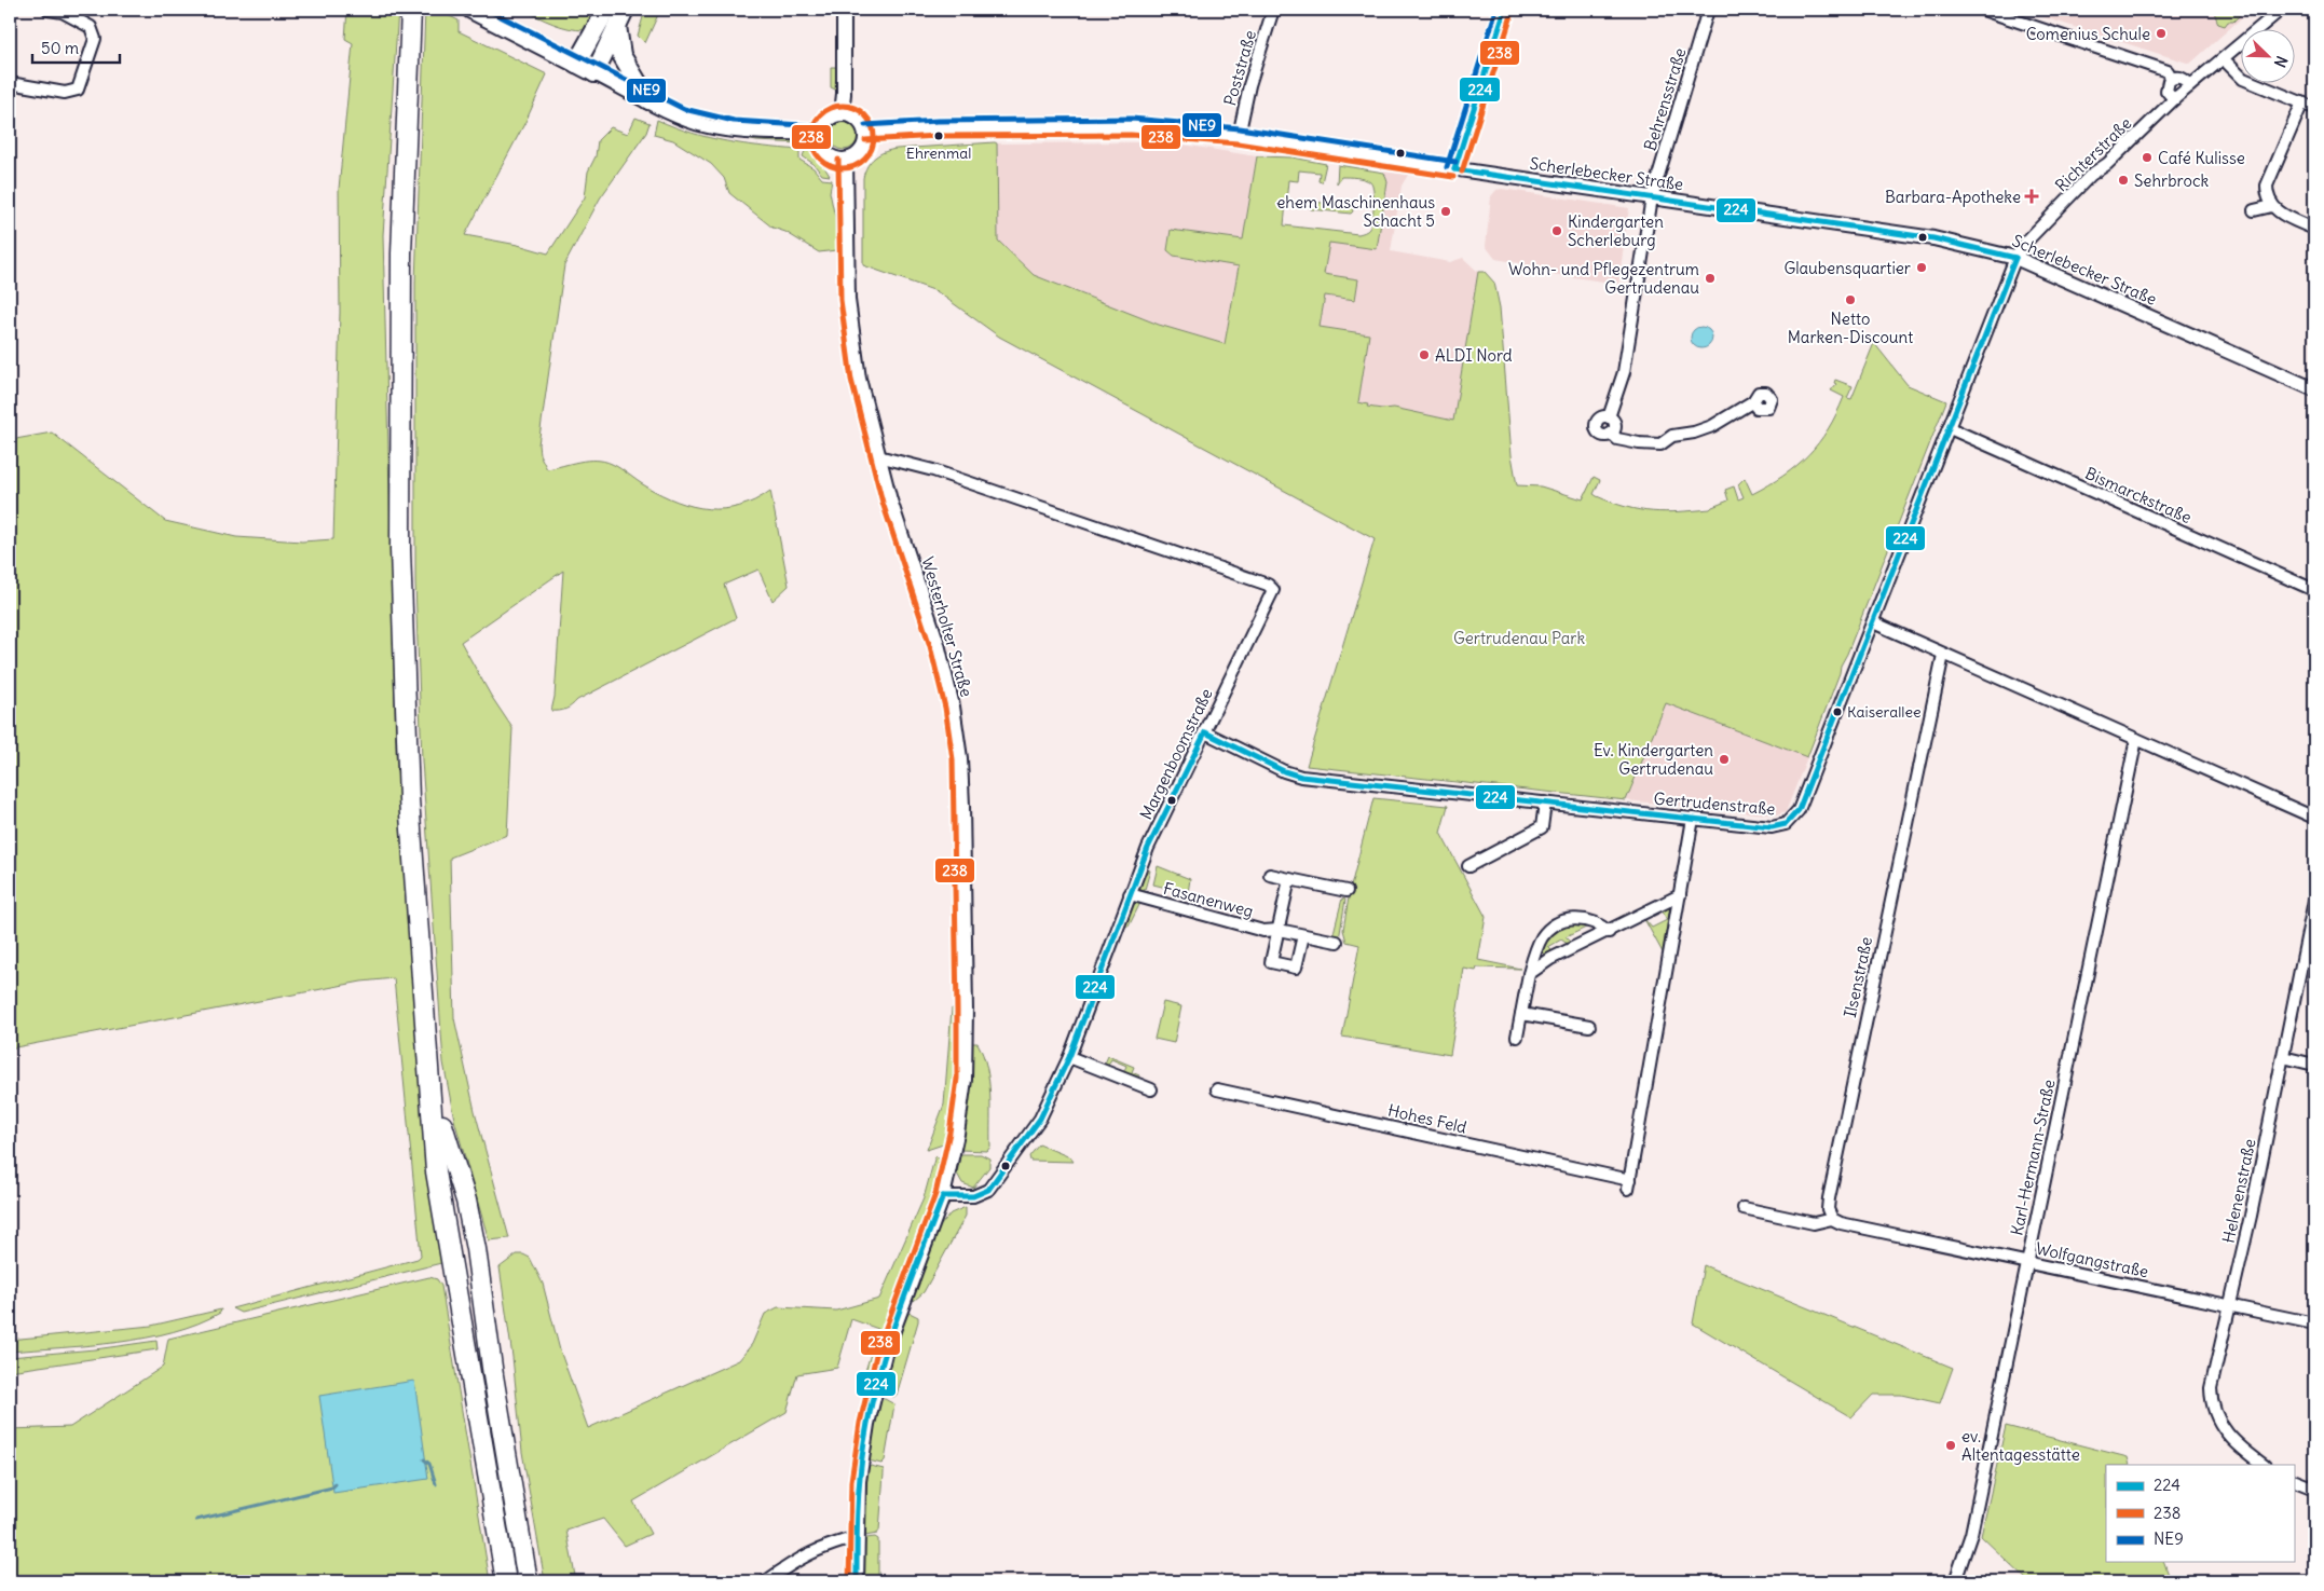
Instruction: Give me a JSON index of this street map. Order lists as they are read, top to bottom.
{
  "streets": {
    "street": [
      "Poststraße",
      "Behrensstraße",
      "Richterstraße",
      "Scherlebecker Straße",
      "Bismarckstraße",
      "Westerholter Straße",
      "Margenboomstraße",
      "Gertrudenstraße",
      "Fasanenweg",
      "Ilsenstraße",
      "Hohes Feld",
      "Karl-Hermann-Straße",
      "Helenenstraße",
      "Wolfgangstraße"
    ]
  },
  "crossings": [
    ["Poststraße", "Scherlebecker Straße"],
    ["Behrensstraße", "Scherlebecker Straße"],
    ["Richterstraße", "Scherlebecker Straße"],
    ["Richterstraße", "Gertrudenstraße"],
    ["Scherlebecker Straße", "Westerholter Straße"],
    ["Scherlebecker Straße", "Gertrudenstraße"],
    ["Bismarckstraße", "Gertrudenstraße"],
    ["Westerholter Straße", "Margenboomstraße"],
    ["Margenboomstraße", "Gertrudenstraße"],
    ["Margenboomstraße", "Fasanenweg"],
    ["Gertrudenstraße", "Hohes Feld"],
    ["Ilsenstraße", "Wolfgangstraße"],
    ["Karl-Hermann-Straße", "Wolfgangstraße"],
    ["Helenenstraße", "Wolfgangstraße"]
  ],
  "parks": ["Gertrudenau Park"],
  "places": {
    "other": [
      "Comenius Schule",
      "Ehrenmal",
      "Café Kulisse",
      "Sehrbrock",
      "ehem Maschinenhaus Schacht 5",
      "Kindergarten Scherleburg",
      "Glaubensquartier",
      "Wohn- und Pflegezentrum Gertrudenau",
      "Netto Marken-Discount",
      "ALDI Nord",
      "Kaiserallee",
      "Ev. Kindergarten Gertrudenau",
      "ev. Altentagesstätte"
    ],
    "health": ["Barbara-Apotheke"]
  },
  "lines": ["transit line 224", "transit line NE9", "transit line 238"],
  "legend": ["224", "238", "NE9"],
  "scale_bar": "50 m",
  "north": "bottom right"
}
